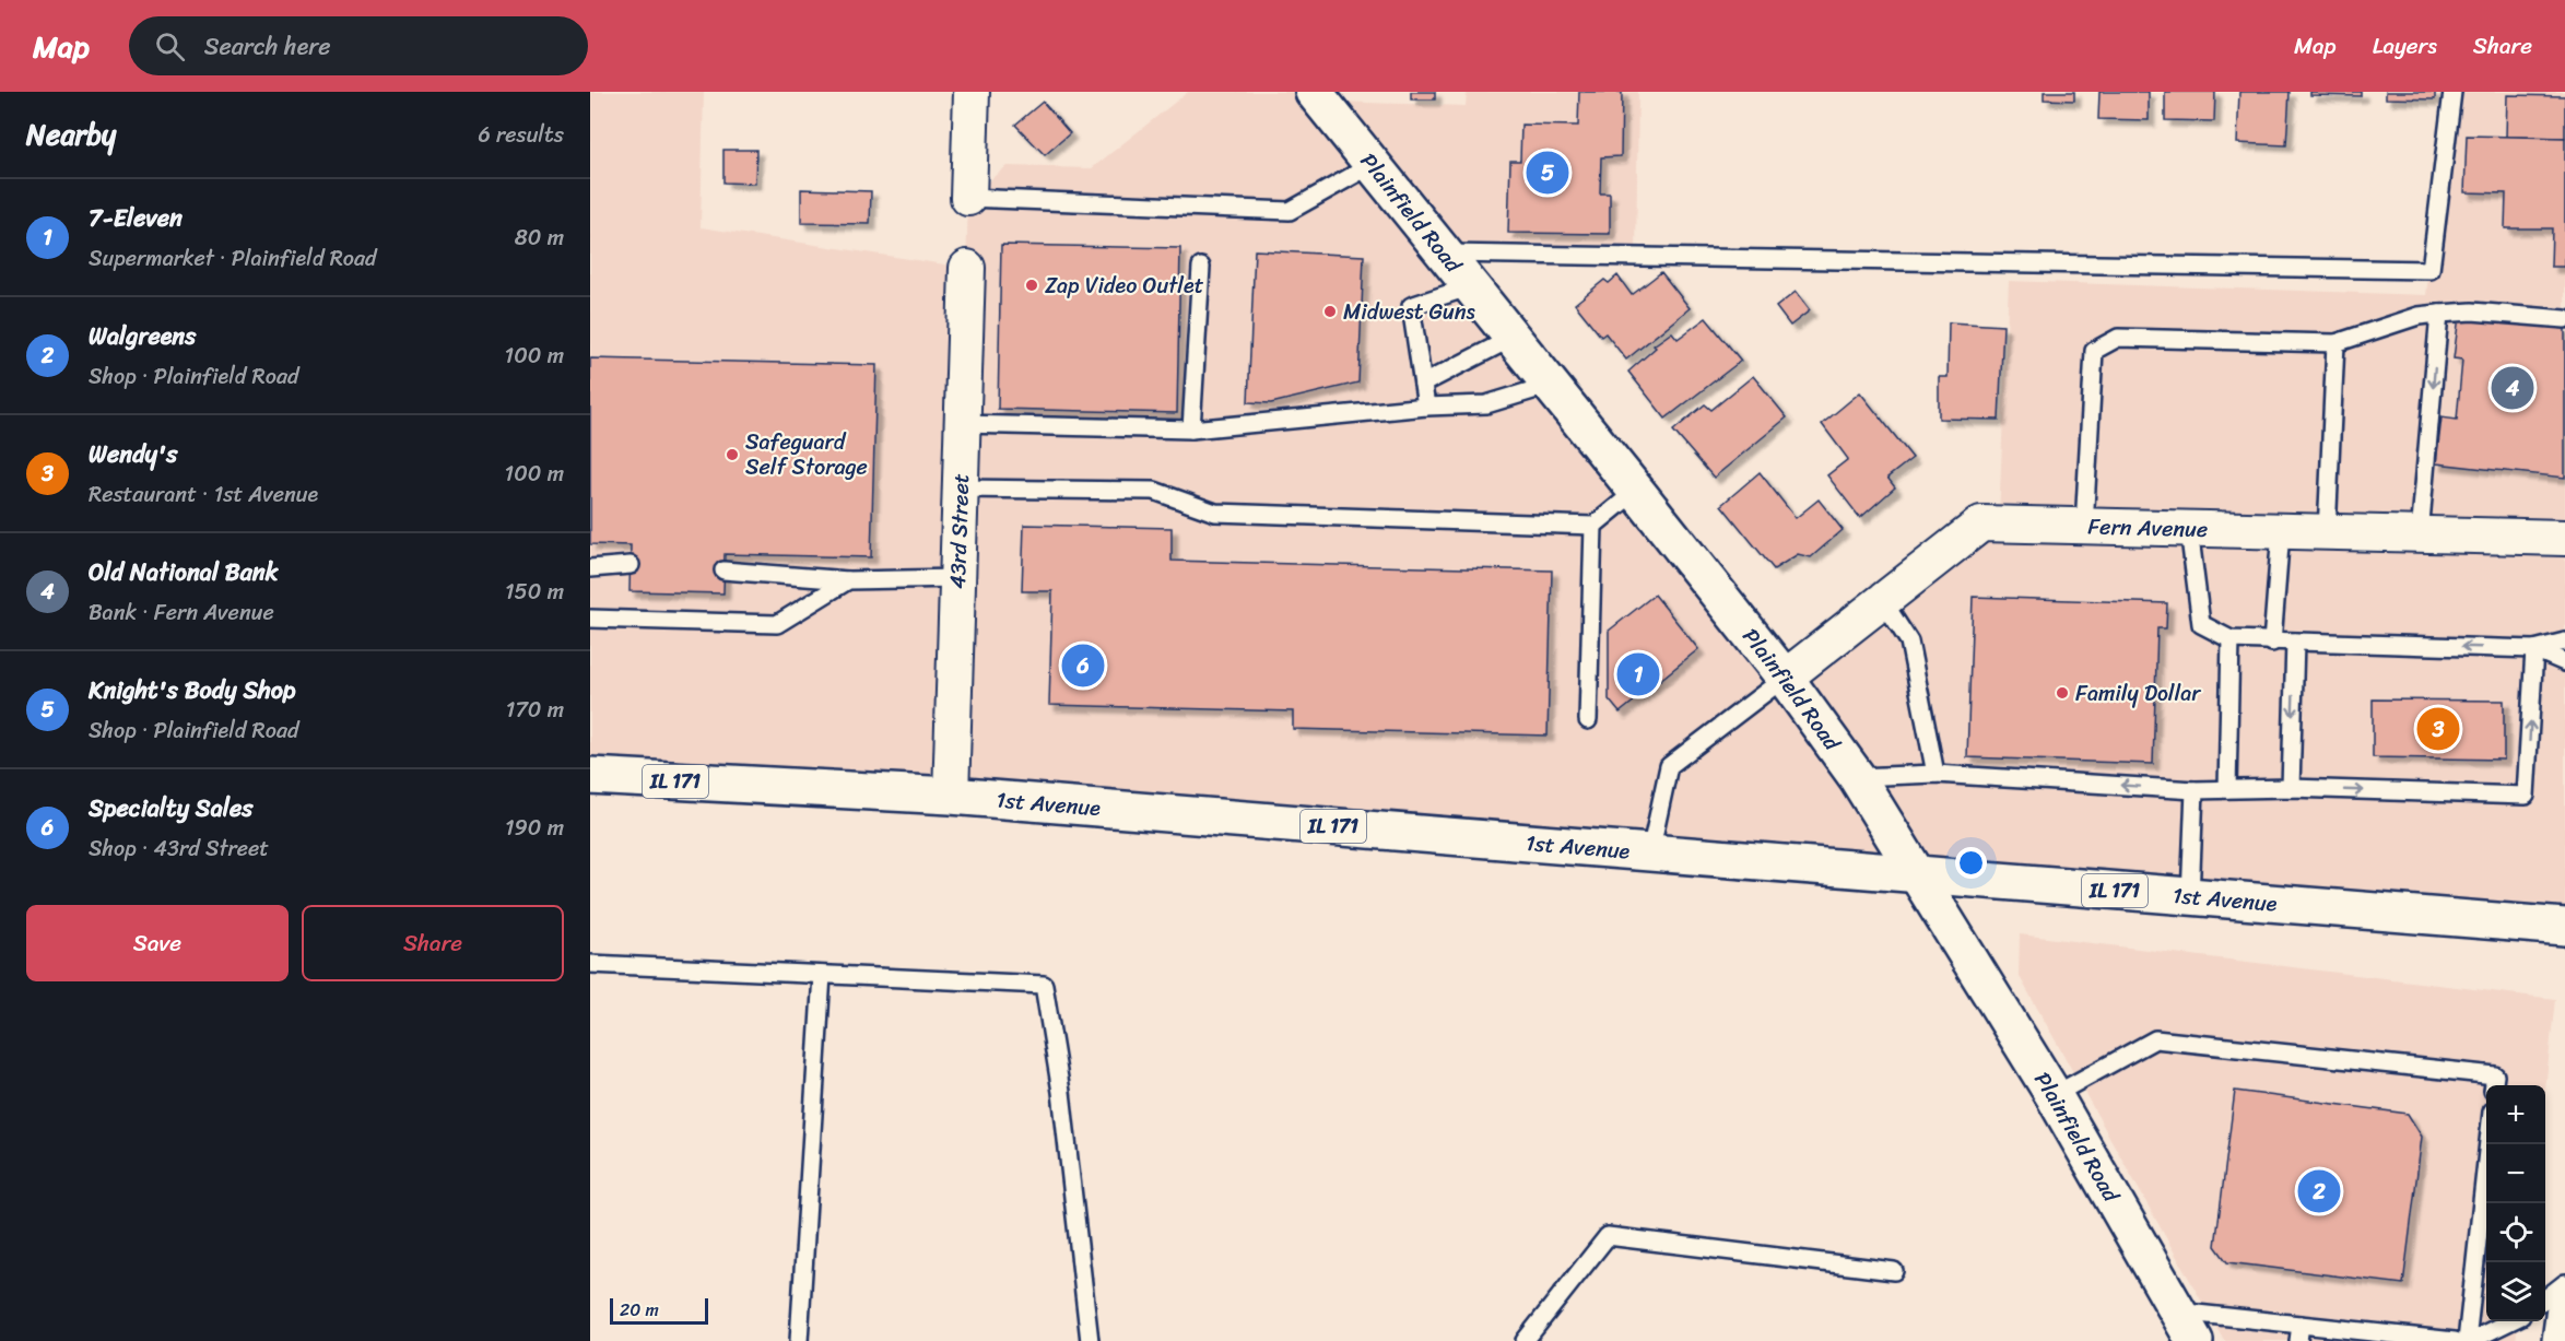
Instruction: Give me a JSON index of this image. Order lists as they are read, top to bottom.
{
  "streets": {
    "main road": ["Plainfield Road", "IL 171", "1st Avenue"],
    "street": ["Fern Avenue", "43rd Street"]
  },
  "crossings": [
    ["Plainfield Road", "Fern Avenue"],
    ["Plainfield Road", "1st Avenue"],
    ["43rd Street", "1st Avenue"]
  ],
  "places": [
    "Zap Video Outlet",
    "Midwest Guns",
    "Safeguard Self Storage",
    "Family Dollar"
  ],
  "scale_bar": "20 m",
  "page": {
    "header": "Map",
    "search": "Search here",
    "nav": ["Map", "Layers", "Share"],
    "heading": ["Nearby", "6 results"],
    "pins": [
      "5",
      "4",
      "6",
      "1",
      "3",
      "2"
    ],
    "list": [
      {
        "mark": "1",
        "name": "7-Eleven",
        "note": "Supermarket · Plainfield Road",
        "value": "80 m"
      },
      {
        "mark": "2",
        "name": "Walgreens",
        "note": "Shop · Plainfield Road",
        "value": "100 m"
      },
      {
        "mark": "3",
        "name": "Wendy's",
        "note": "Restaurant · 1st Avenue",
        "value": "100 m"
      },
      {
        "mark": "4",
        "name": "Old National Bank",
        "note": "Bank · Fern Avenue",
        "value": "150 m"
      },
      {
        "mark": "5",
        "name": "Knight's Body Shop",
        "note": "Shop · Plainfield Road",
        "value": "170 m"
      },
      {
        "mark": "6",
        "name": "Specialty Sales",
        "note": "Shop · 43rd Street",
        "value": "190 m"
      }
    ],
    "buttons": ["Save", "Share"],
    "map_buttons": ["+", "−"],
    "scale": "20 m"
  }
}
